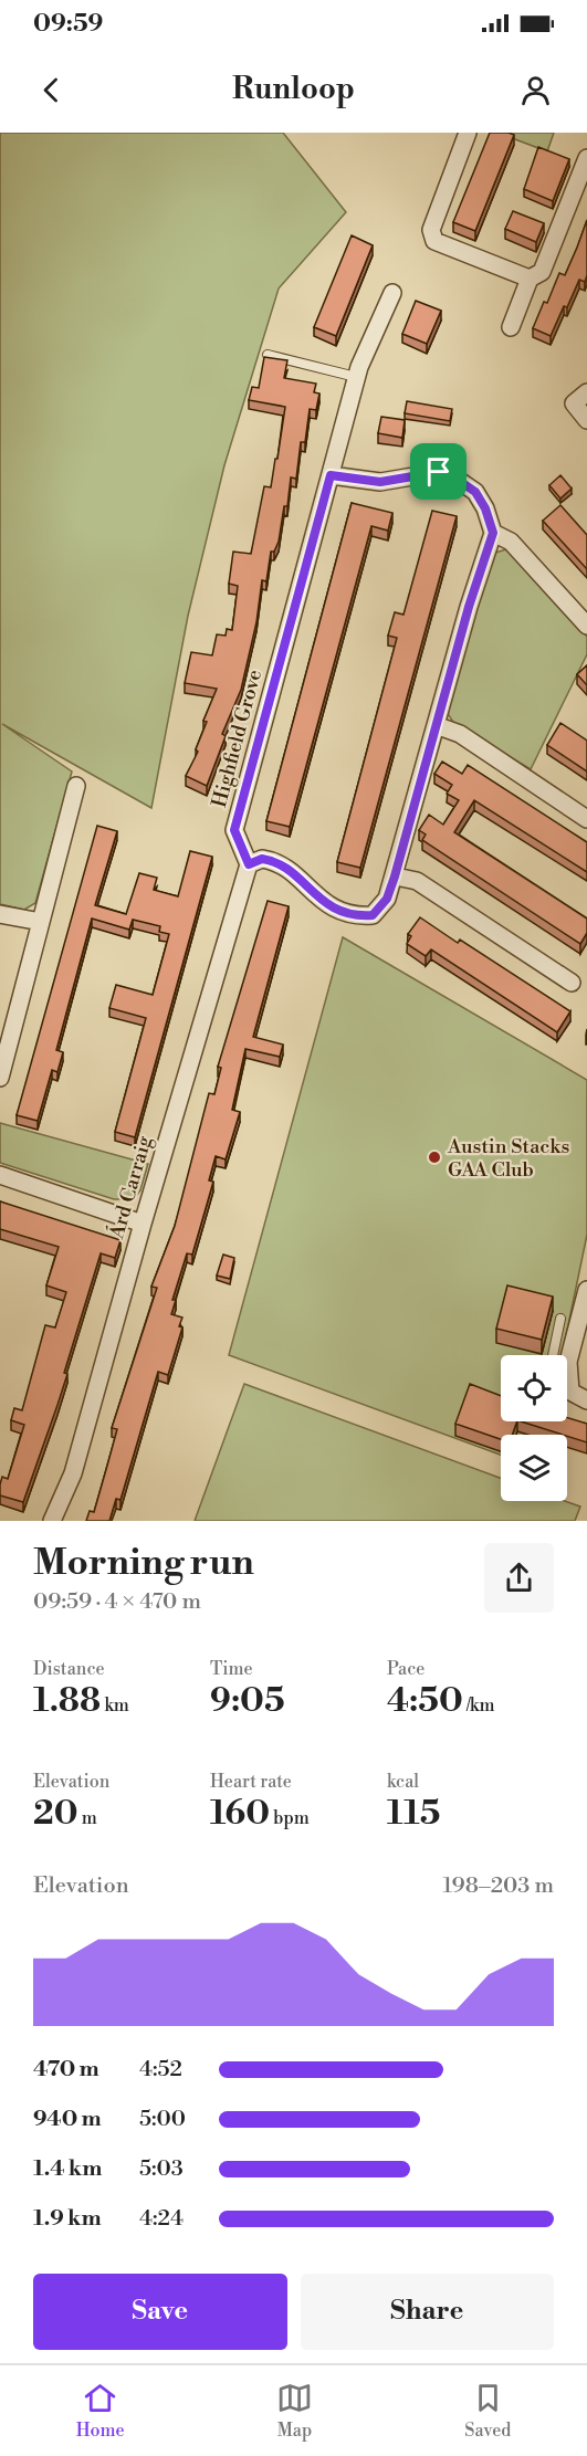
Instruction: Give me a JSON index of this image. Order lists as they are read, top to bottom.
{
  "streets": {
    "street": ["Highfield Grove", "Árd Carraig"]
  },
  "crossings": [
    ["Highfield Grove", "Árd Carraig"]
  ],
  "places": ["Austin Stacks GAA Club"],
  "page": {
    "status": "09:59",
    "header": "Runloop",
    "heading": ["Morning run", "09:59 · 4 × 470 m"],
    "stats": [
      ["Distance", "1.88 km"],
      ["Time", "9:05"],
      ["Pace", "4:50 /km"],
      ["Elevation", "20 m"],
      ["Heart rate", "160 bpm"],
      ["kcal", "115"]
    ],
    "chart": ["Elevation", "198–203 m"],
    "list": [
      {
        "name": "470 m",
        "note": "4:52"
      },
      {
        "name": "940 m",
        "note": "5:00"
      },
      {
        "name": "1.4 km",
        "note": "5:03"
      },
      {
        "name": "1.9 km",
        "note": "4:24"
      }
    ],
    "buttons": ["Save", "Share"],
    "tabs": ["Home", "Map", "Saved"]
  }
}
